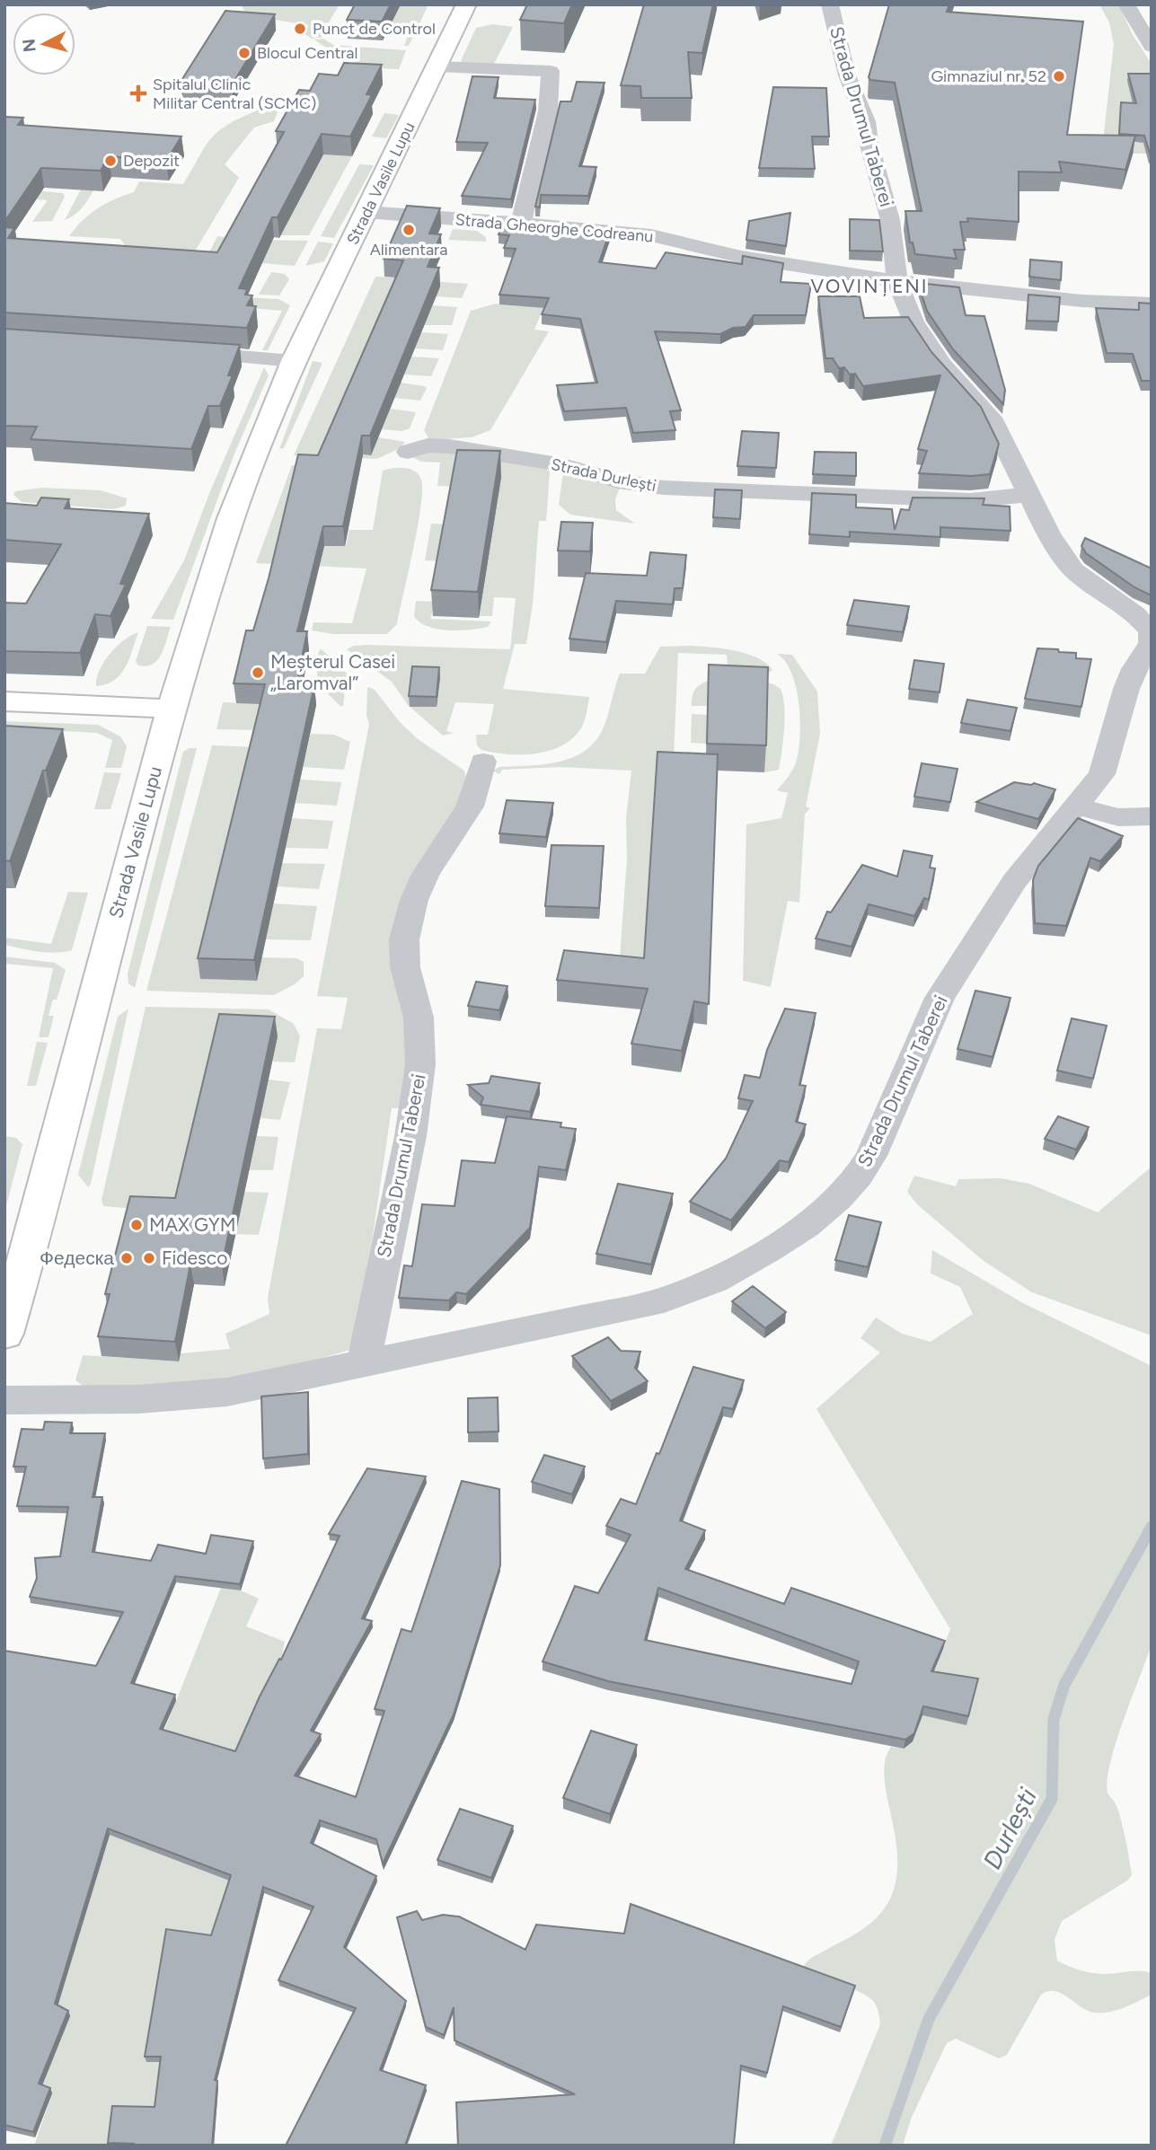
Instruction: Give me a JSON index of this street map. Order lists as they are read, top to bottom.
{
  "streets": {
    "main road": ["Strada Vasile Lupu"],
    "street": ["Strada Drumul Taberei", "Strada Gheorghe Codreanu", "Strada Durlești"]
  },
  "crossings": [
    ["Strada Drumul Taberei", "Strada Gheorghe Codreanu"],
    ["Strada Drumul Taberei", "Strada Durlești"],
    ["Strada Vasile Lupu", "Strada Gheorghe Codreanu"]
  ],
  "districts": ["VOVINȚENI"],
  "water": ["Durlești"],
  "places": {
    "other": [
      "Punct de Control",
      "Blocul Central",
      "Gimnaziul nr. 52",
      "Depozit",
      "Alimentara",
      "Meșterul Casei „Laromval”",
      "MAX GYM",
      "Федеска",
      "Fidesco"
    ],
    "health": ["Spitalul Clinic Militar Central (SCMC)"]
  },
  "north": "left"
}
